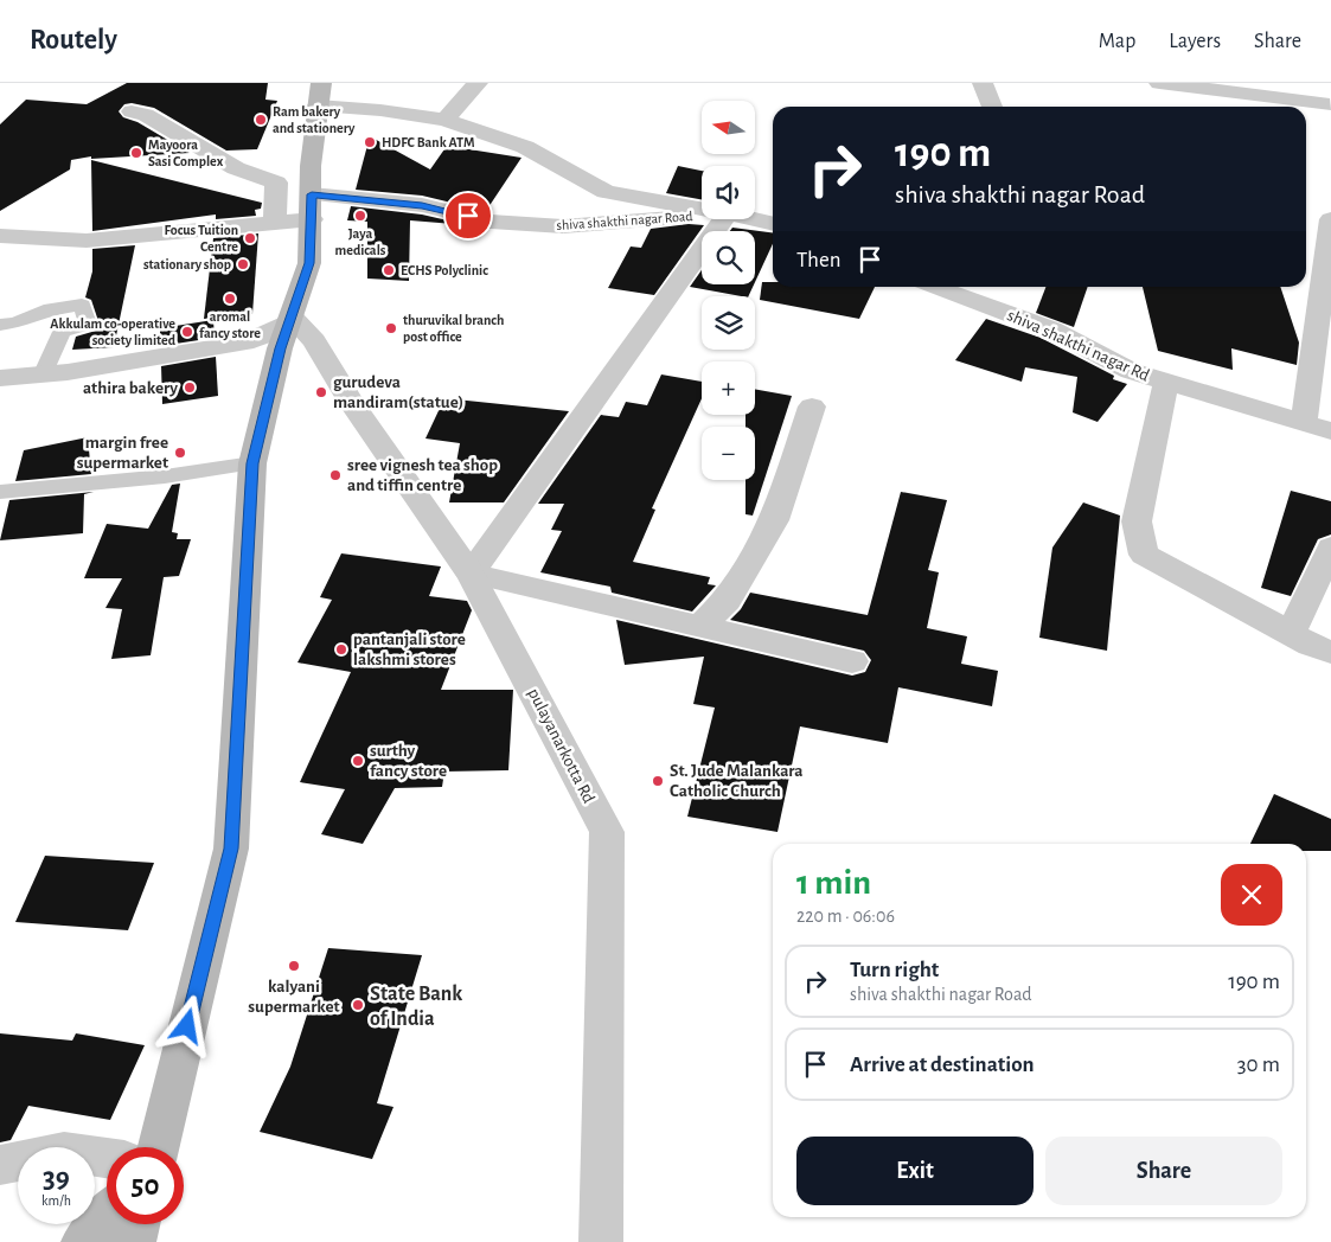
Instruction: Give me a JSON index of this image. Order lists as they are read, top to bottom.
{
  "streets": {
    "street": ["shiva shakthi nagar Road", "shiva shakthi nagar Rd", "pulayanarkotta Rd"]
  },
  "places": [
    "Ram bakery and stationery",
    "HDFC Bank ATM",
    "Mayoora Sasi Complex",
    "Jaya medicals",
    "Focus Tuition Centre",
    "stationary shop",
    "ECHS Polyclinic",
    "aromal fancy store",
    "thuruvikal branch post office",
    "Akkulam co-operative society limited",
    "athira bakery",
    "gurudeva mandiram(statue)",
    "margin free supermarket",
    "sree vignesh tea shop and tiffin centre",
    "pantanjali store lakshmi stores",
    "surthy fancy store",
    "St. Jude Malankara Catholic Church",
    "kalyani supermarket",
    "State Bank of India"
  ],
  "north": "left",
  "page": {
    "header": "Routely",
    "nav": ["Map", "Layers", "Share"],
    "map_buttons": ["+", "−"],
    "turn": ["190 m", "shiva shakthi nagar Road"],
    "then": "Then",
    "heading": ["1 min", "220 m · 06:06"],
    "list": [
      {
        "name": "Turn right",
        "note": "shiva shakthi nagar Road",
        "value": "190 m"
      },
      {
        "name": "Arrive at destination",
        "value": "30 m"
      }
    ],
    "buttons": ["Exit", "Share"],
    "speed": "39 km/h",
    "limit": "50"
  }
}
